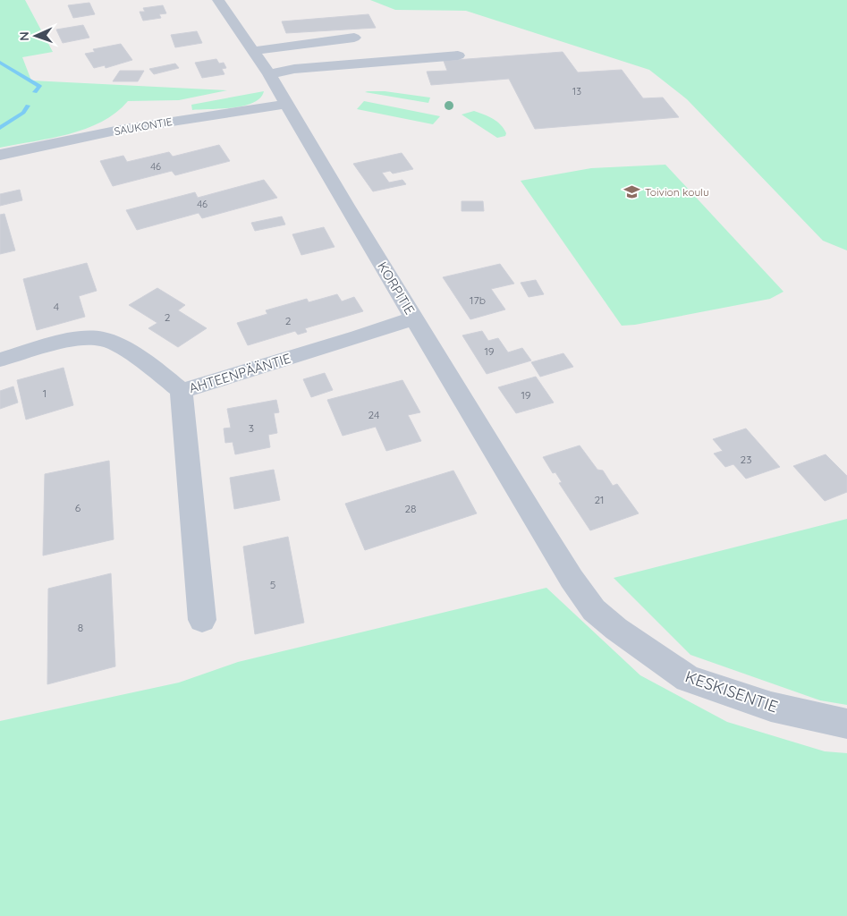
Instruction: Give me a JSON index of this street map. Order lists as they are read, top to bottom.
{
  "streets": {
    "street": [
      "SAUKONTIE",
      "KORPITIE",
      "AHTEENPÄÄNTIE",
      "KESKISENTIE"
    ]
  },
  "crossings": [
    ["SAUKONTIE", "KORPITIE"],
    ["KORPITIE", "AHTEENPÄÄNTIE"],
    ["KORPITIE", "KESKISENTIE"]
  ],
  "places": {
    "school or university": ["Toivion koulu"]
  },
  "house_numbers": [
    "13",
    "46",
    "46",
    "17b",
    "4",
    "2",
    "2",
    "19",
    "1",
    "19",
    "24",
    "3",
    "23",
    "21",
    "6",
    "28",
    "5",
    "8"
  ],
  "north": "left"
}
